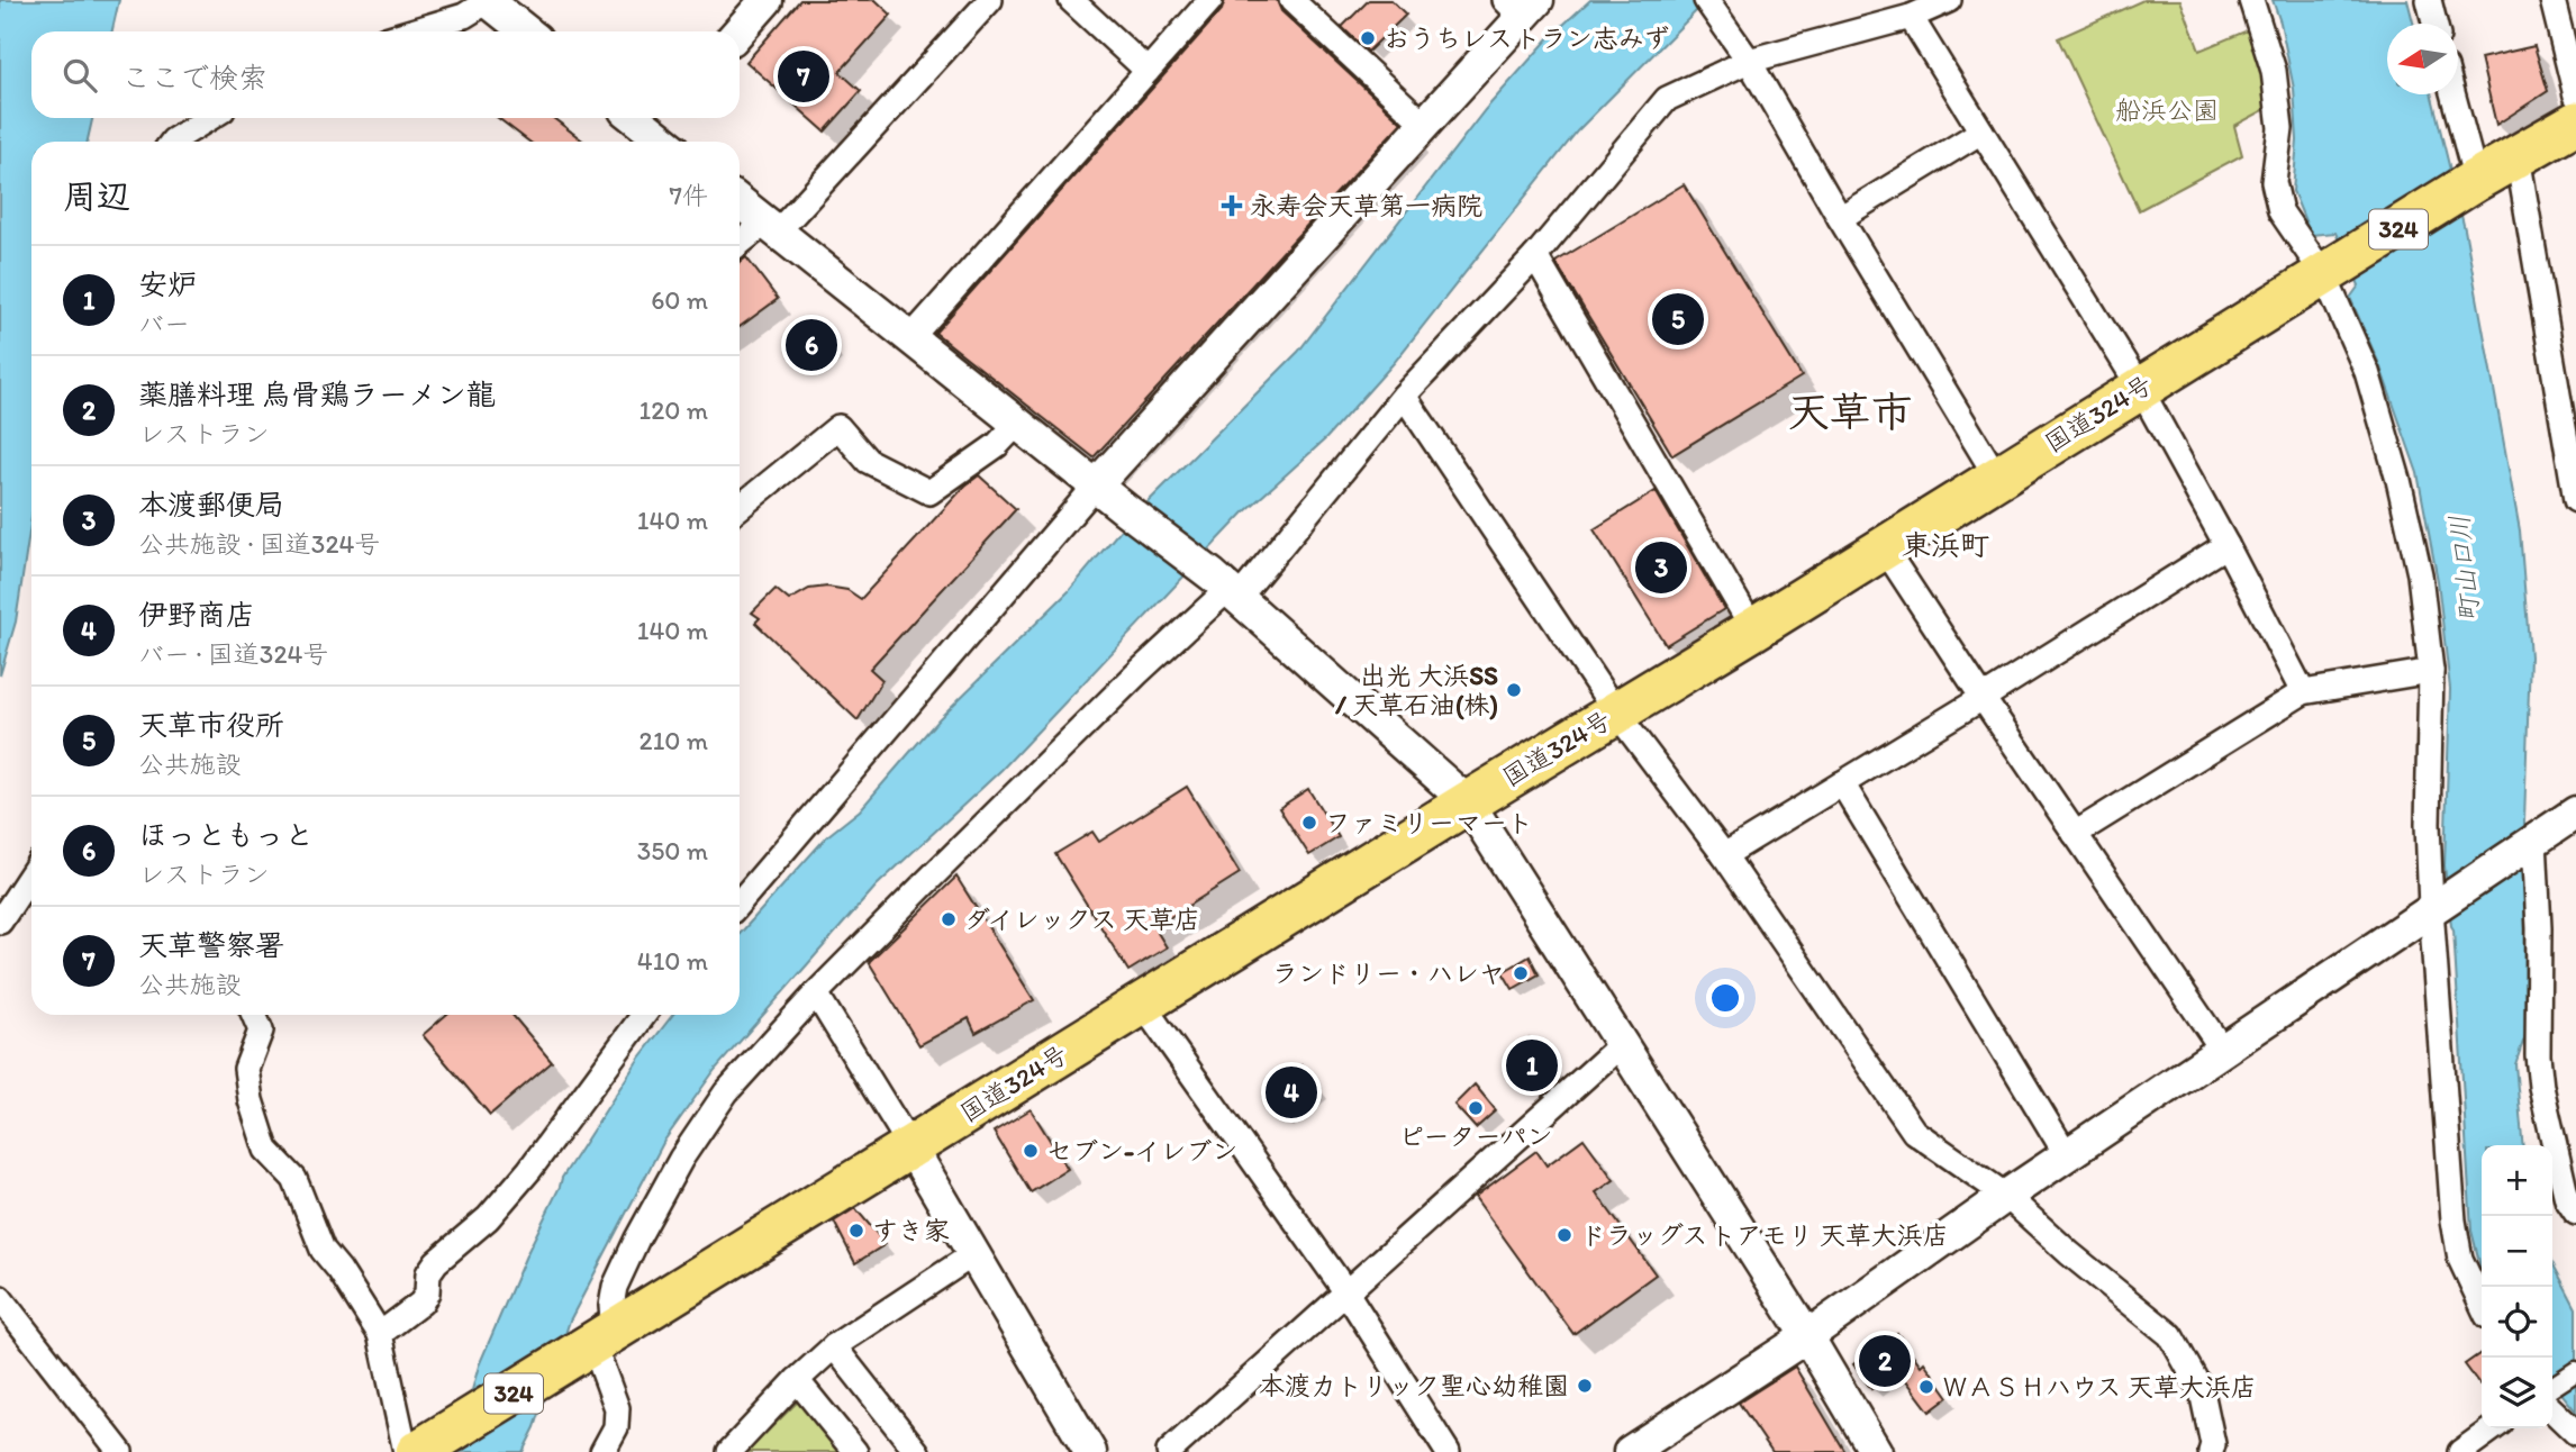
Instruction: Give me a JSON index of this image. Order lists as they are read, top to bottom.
{
  "streets": {
    "highway": ["324", "国道324号"]
  },
  "districts": ["天草市", "東浜町"],
  "water": ["町山口川"],
  "parks": ["船浜公園"],
  "places": {
    "other": [
      "おうちレストラン志みず",
      "出光 大浜SS / 天草石油(株)",
      "ファミリーマート",
      "ダイレックス 天草店",
      "ランドリー・ハレヤ",
      "ピーターパン",
      "セブン-イレブン",
      "すき家",
      "ドラッグストアモリ 天草大浜店",
      "本渡カトリック聖心幼稚園",
      "ＷＡＳＨハウス 天草大浜店"
    ],
    "health": ["永寿会天草第一病院"]
  },
  "north": "left",
  "page": {
    "search": "ここで検索",
    "pins": [
      "7",
      "5",
      "6",
      "3",
      "1",
      "4",
      "2"
    ],
    "heading": ["周辺", "7件"],
    "list": [
      {
        "mark": "1",
        "name": "安炉",
        "note": "バー",
        "value": "60 m"
      },
      {
        "mark": "2",
        "name": "薬膳料理 烏骨鶏ラーメン龍",
        "note": "レストラン",
        "value": "120 m"
      },
      {
        "mark": "3",
        "name": "本渡郵便局",
        "note": "公共施設 · 国道324号",
        "value": "140 m"
      },
      {
        "mark": "4",
        "name": "伊野商店",
        "note": "バー · 国道324号",
        "value": "140 m"
      },
      {
        "mark": "5",
        "name": "天草市役所",
        "note": "公共施設",
        "value": "210 m"
      },
      {
        "mark": "6",
        "name": "ほっともっと",
        "note": "レストラン",
        "value": "350 m"
      },
      {
        "mark": "7",
        "name": "天草警察署",
        "note": "公共施設",
        "value": "410 m"
      }
    ],
    "map_buttons": ["+", "−"]
  }
}
